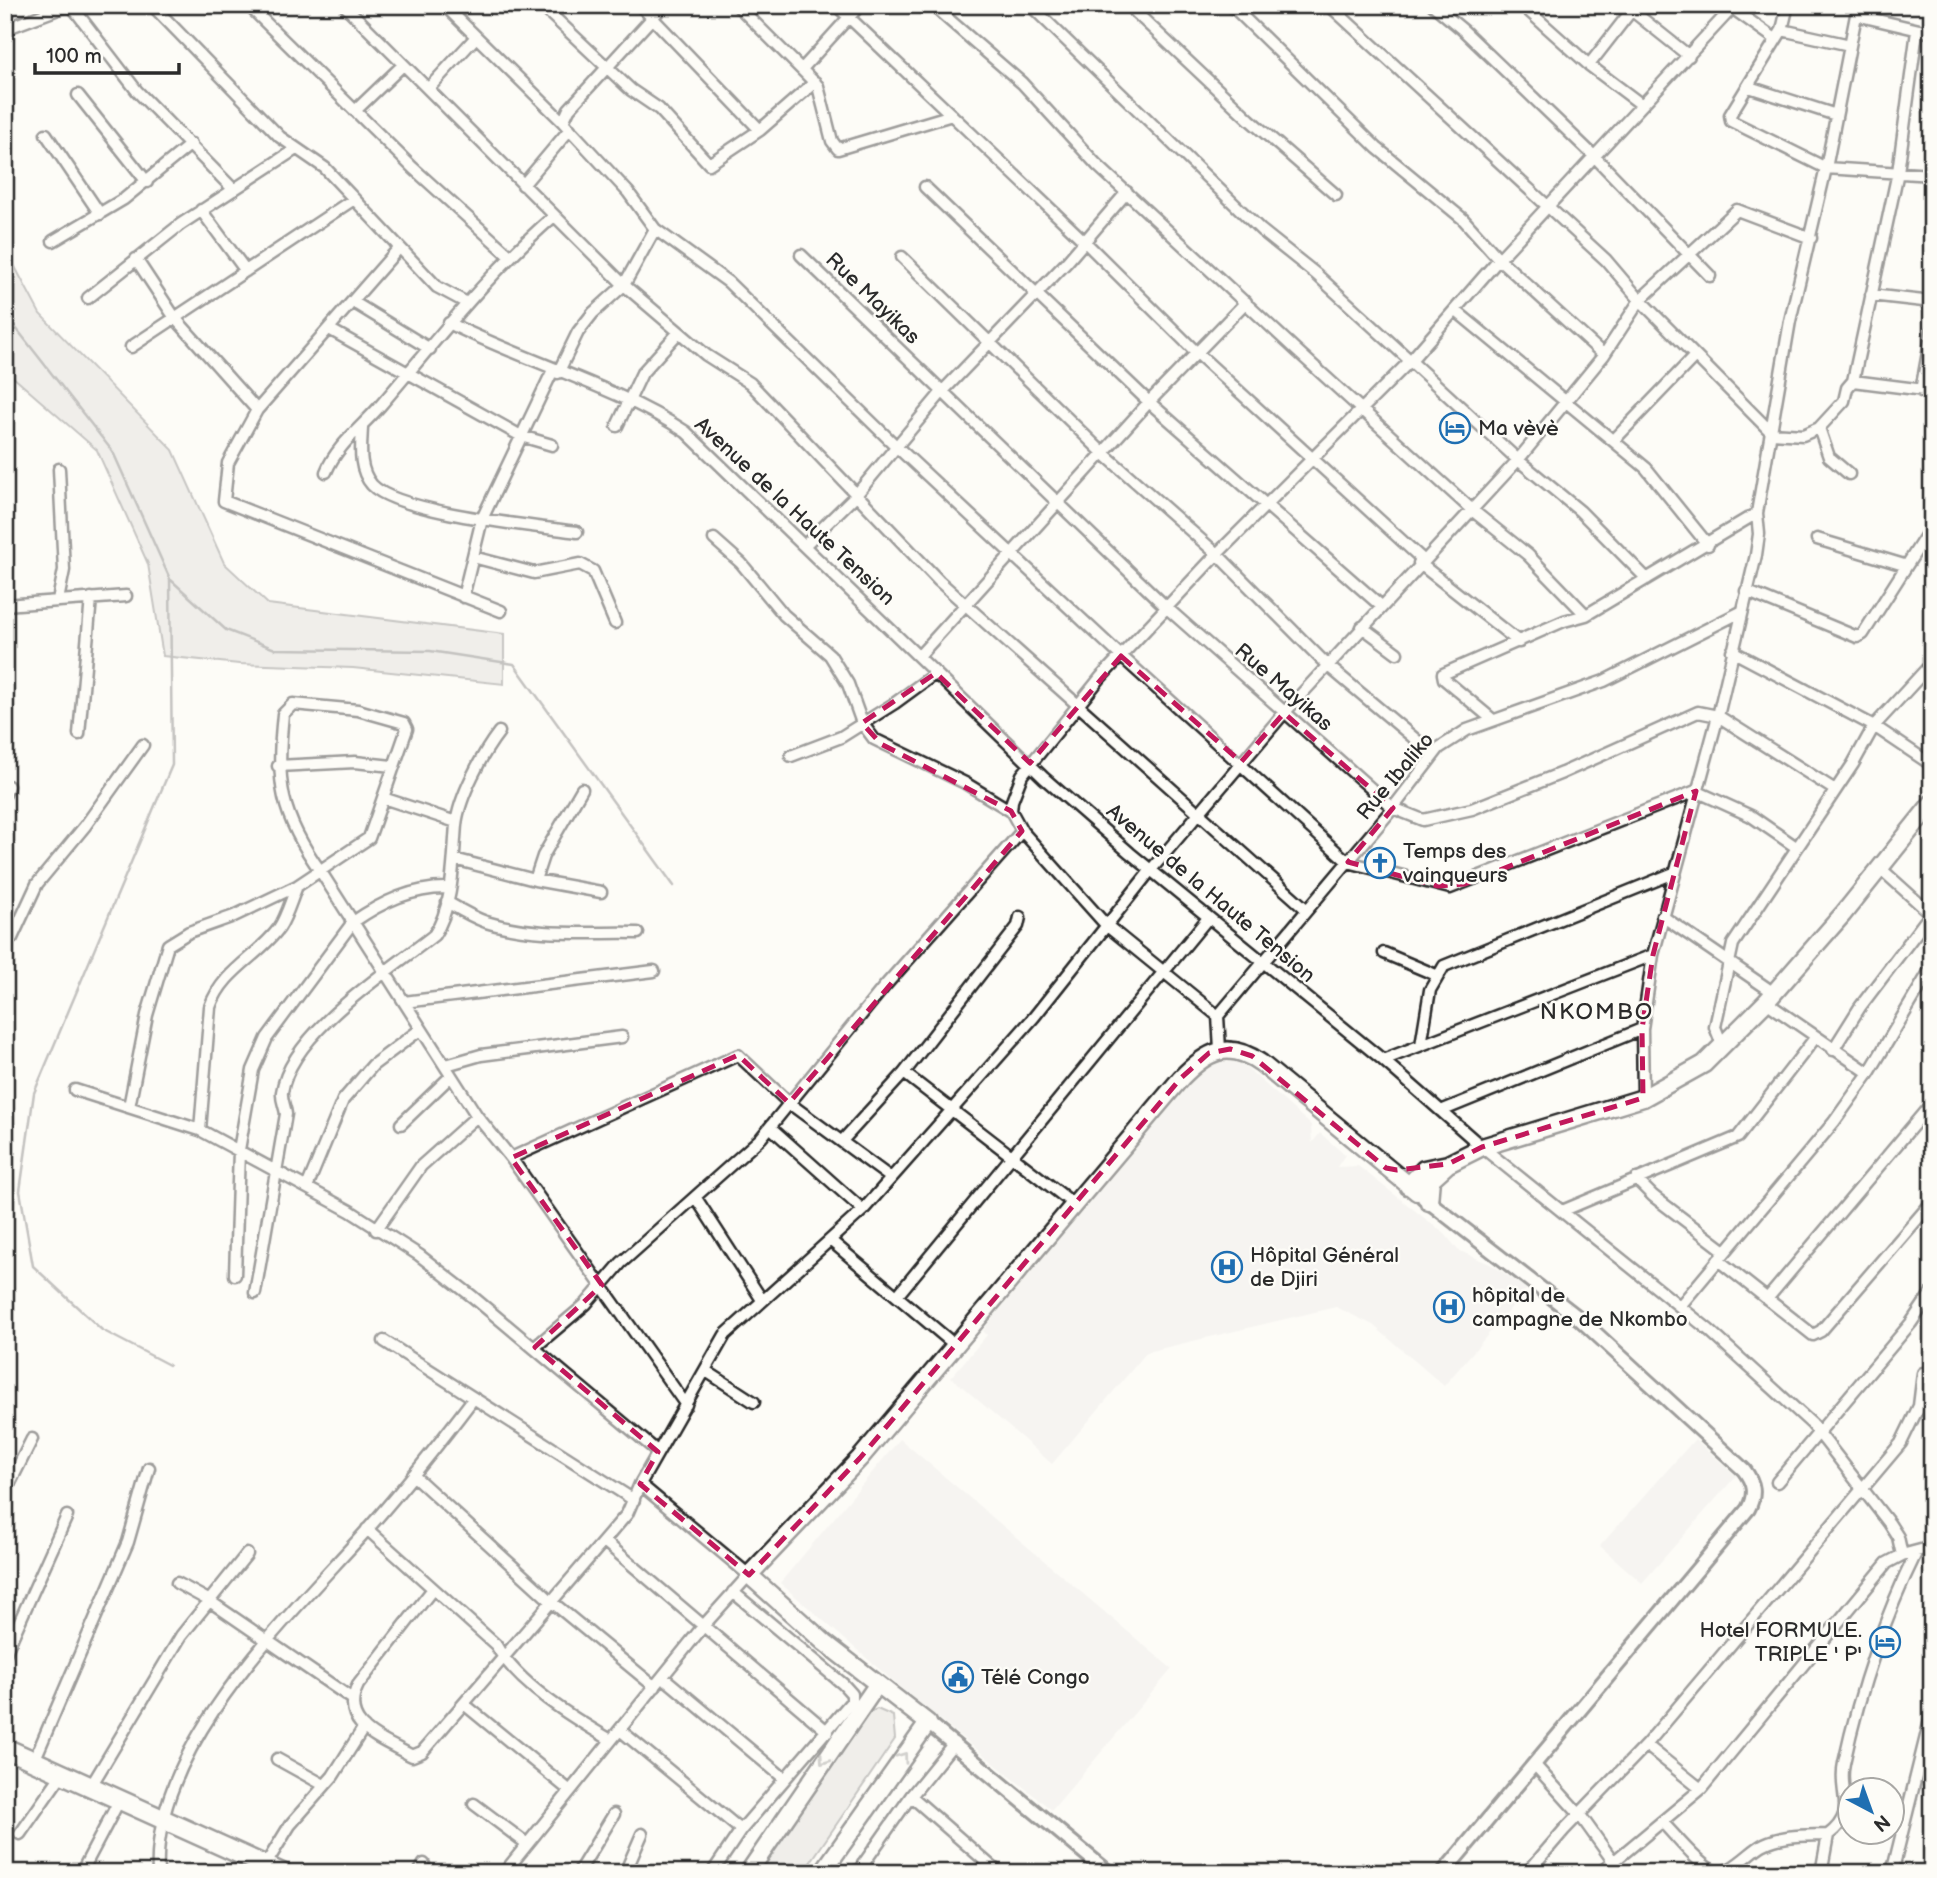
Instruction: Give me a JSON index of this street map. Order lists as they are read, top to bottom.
{
  "streets": {
    "street": ["Rue Mayikas", "Avenue de la Haute Tension", "Rue Ibaliko"]
  },
  "crossings": [
    ["Rue Mayikas", "Rue Ibaliko"],
    ["Avenue de la Haute Tension", "Rue Ibaliko"]
  ],
  "districts": ["NKOMBO"],
  "places": {
    "hotel": ["Ma vèvè", "Hotel FORMULE. TRIPLE ' P'"],
    "church": ["Temps des vainqueurs"],
    "hospital": ["Hôpital Général de Djiri", "hôpital de campagne de Nkombo"],
    "public building": ["Télé Congo"]
  },
  "scale_bar": "100 m",
  "north": "bottom right"
}
